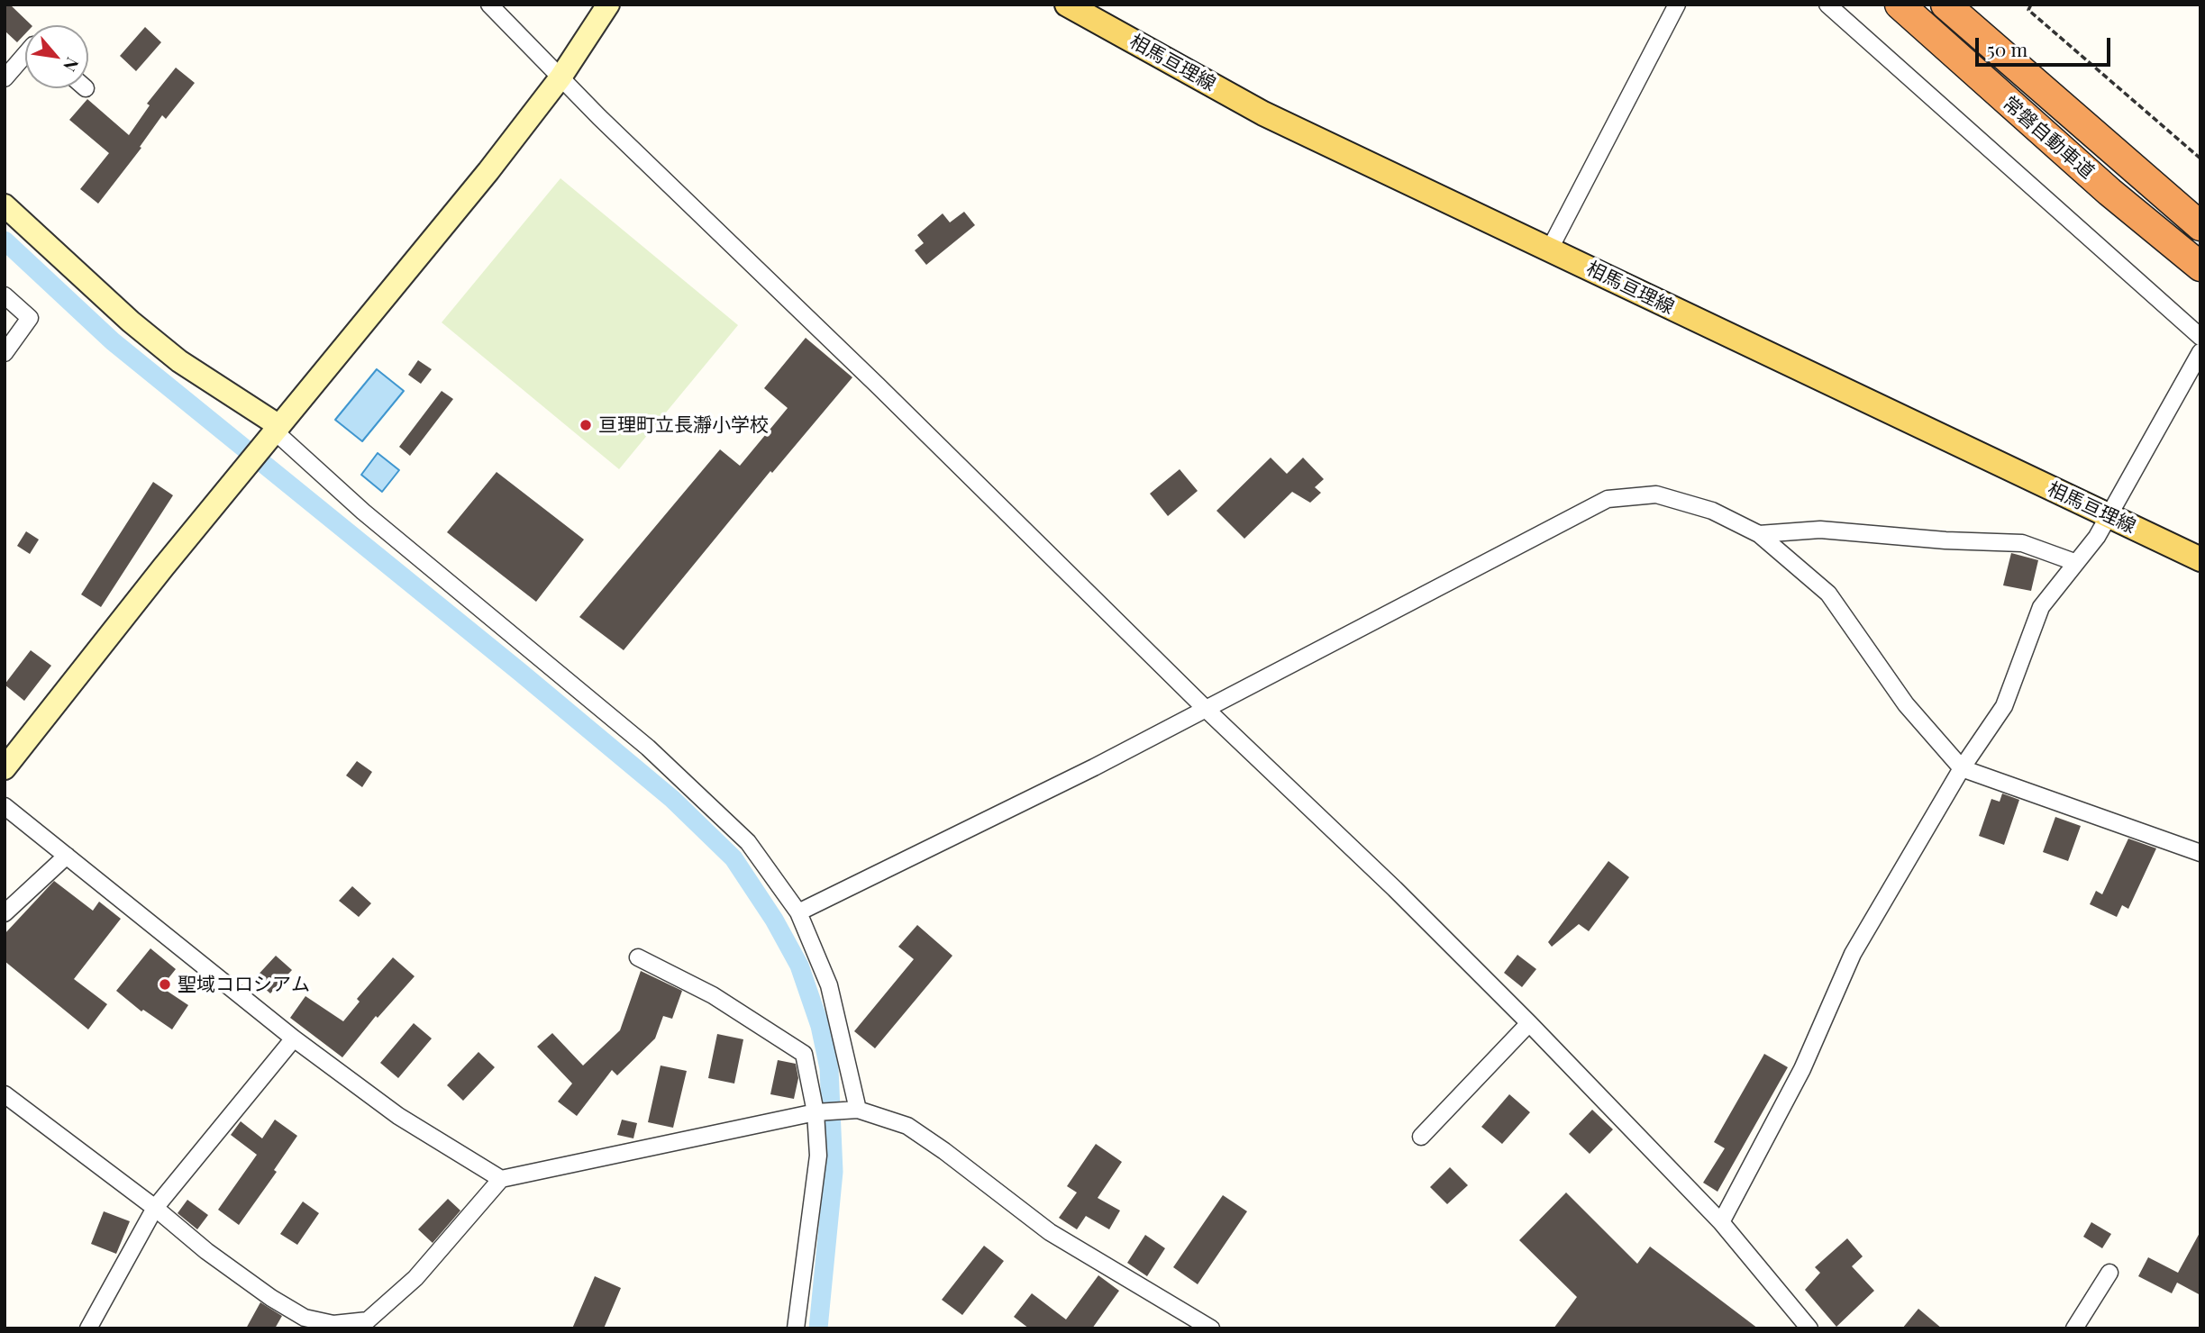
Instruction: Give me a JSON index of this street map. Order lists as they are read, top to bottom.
{
  "streets": {
    "highway": ["常磐自動車道"],
    "main road": ["相馬亘理線"]
  },
  "places": ["亘理町立長瀞小学校", "聖域コロシアム"],
  "scale_bar": "50 m",
  "north": "bottom right"
}
